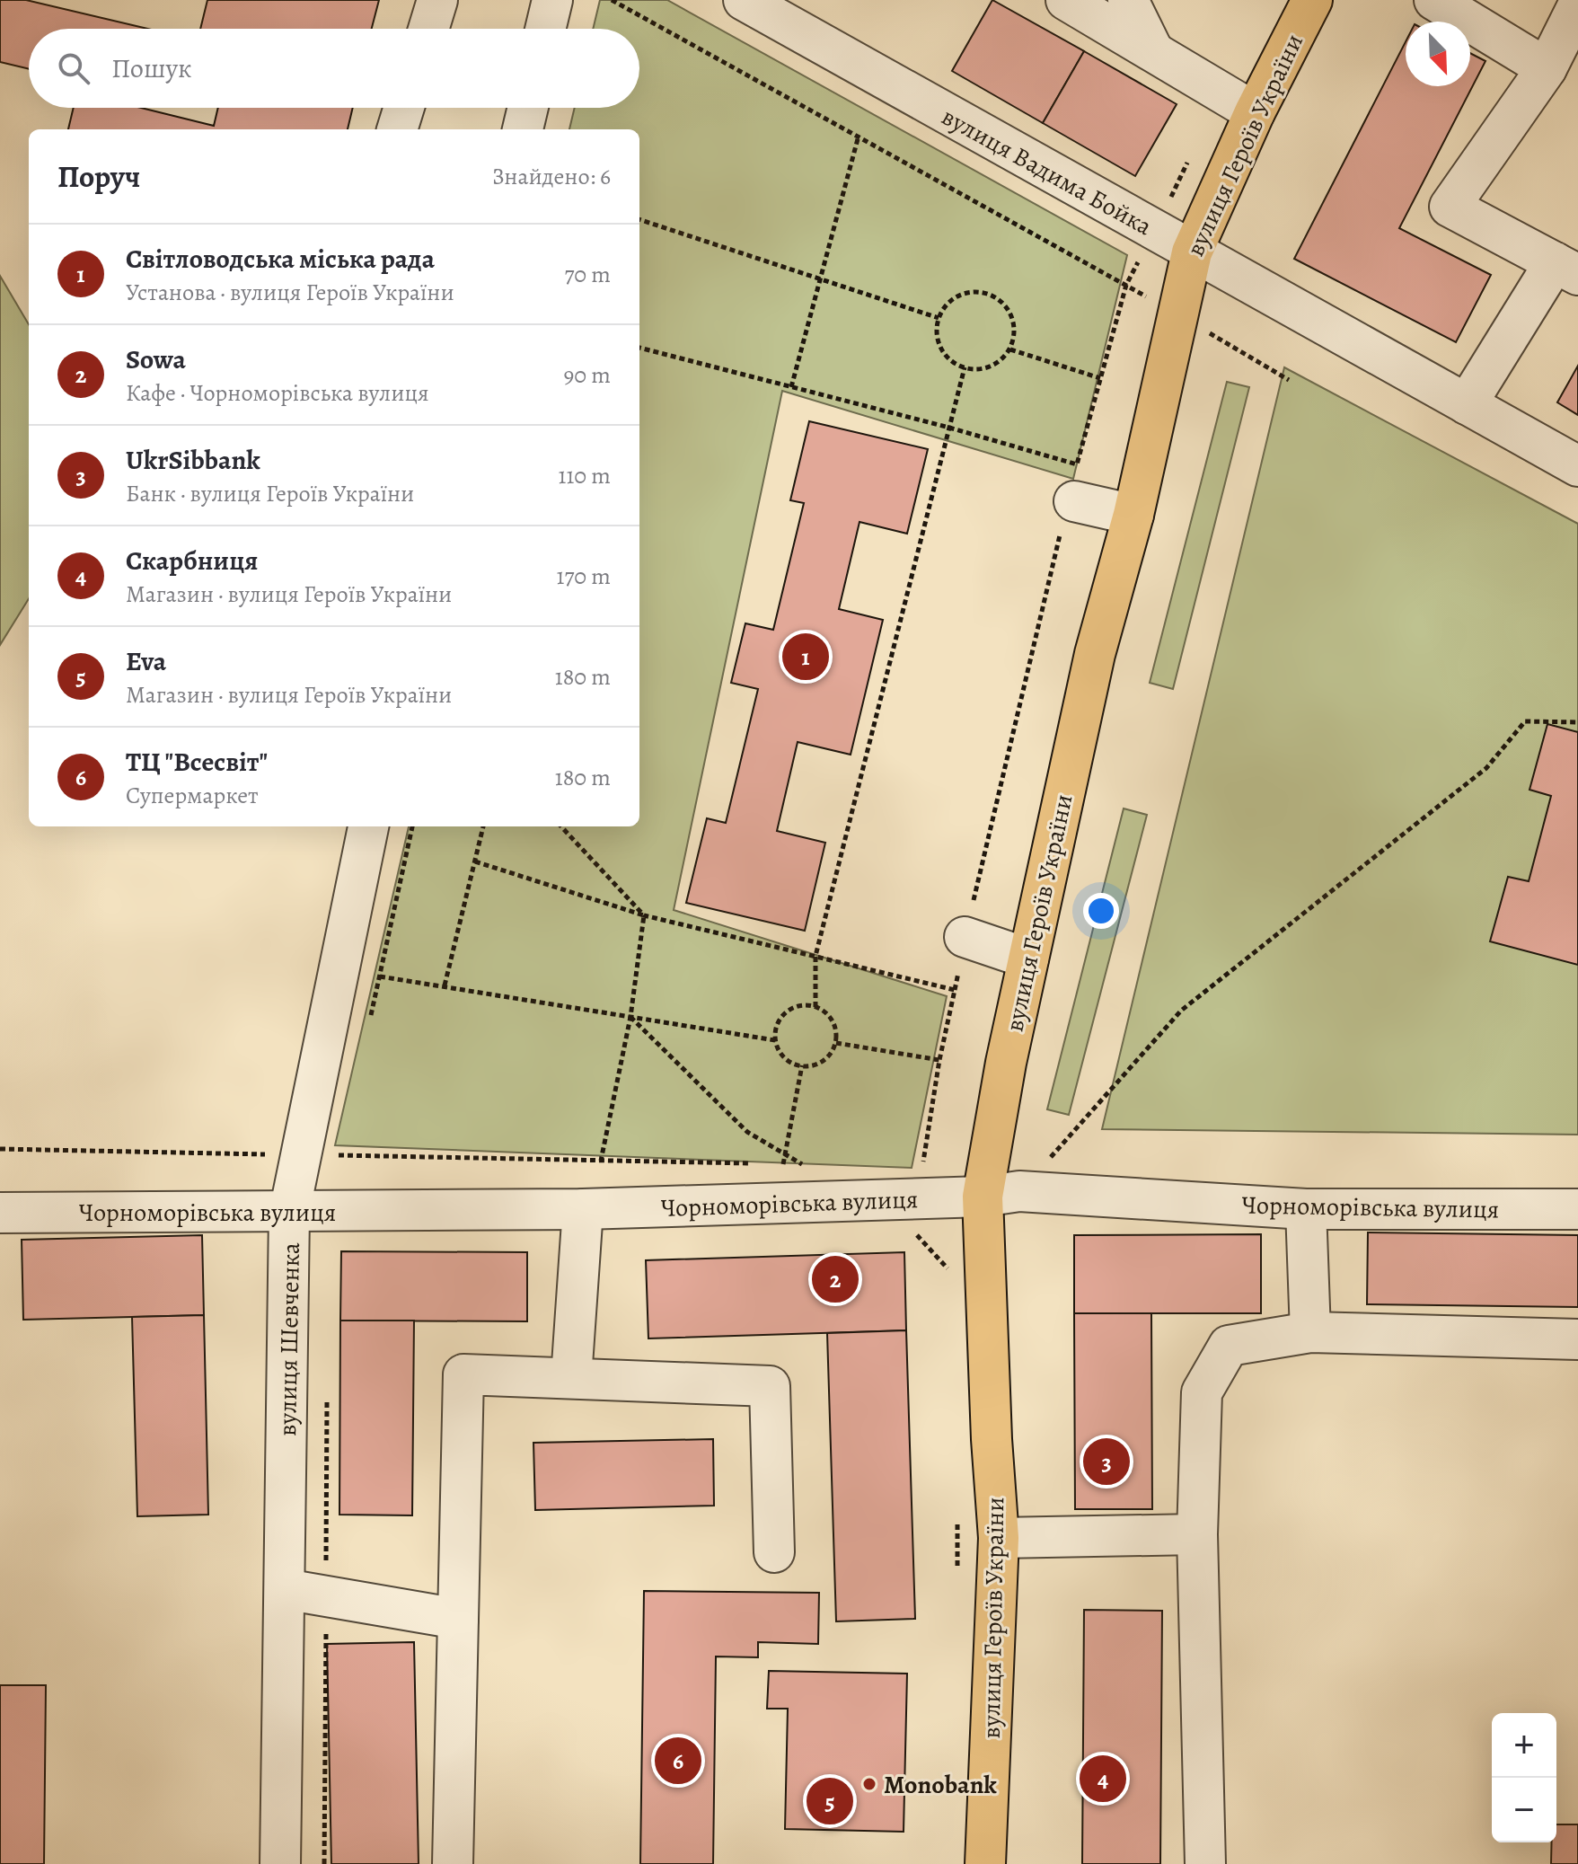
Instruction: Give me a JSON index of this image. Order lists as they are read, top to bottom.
{
  "streets": {
    "main road": ["вулиця Героїв України"],
    "street": ["вулиця Вадима Бойка", "Чорноморівська вулиця", "вулиця Шевченка"]
  },
  "crossings": [
    ["вулиця Героїв України", "вулиця Вадима Бойка"],
    ["вулиця Героїв України", "Чорноморівська вулиця"],
    ["Чорноморівська вулиця", "вулиця Шевченка"]
  ],
  "places": ["Monobank"],
  "north": "bottom right",
  "page": {
    "search": "Пошук",
    "heading": ["Поруч", "Знайдено: 6"],
    "list": [
      {
        "mark": "1",
        "name": "Світловодська міська рада",
        "note": "Установа · вулиця Героїв України",
        "value": "70 m"
      },
      {
        "mark": "2",
        "name": "Sowa",
        "note": "Кафе · Чорноморівська вулиця",
        "value": "90 m"
      },
      {
        "mark": "3",
        "name": "UkrSibbank",
        "note": "Банк · вулиця Героїв України",
        "value": "110 m"
      },
      {
        "mark": "4",
        "name": "Скарбниця",
        "note": "Магазин · вулиця Героїв України",
        "value": "170 m"
      },
      {
        "mark": "5",
        "name": "Eva",
        "note": "Магазин · вулиця Героїв України",
        "value": "180 m"
      },
      {
        "mark": "6",
        "name": "ТЦ \"Всесвіт\"",
        "note": "Супермаркет",
        "value": "180 m"
      }
    ],
    "pins": [
      "1",
      "2",
      "3",
      "6",
      "4",
      "5"
    ],
    "map_buttons": ["+", "−"]
  }
}
